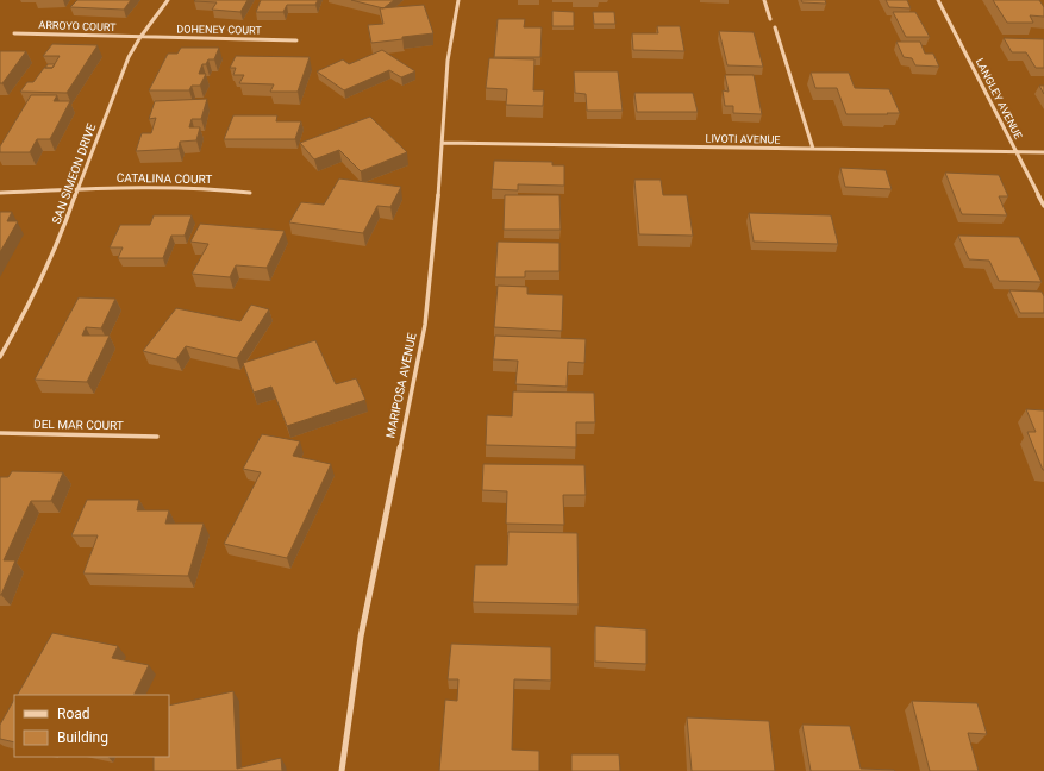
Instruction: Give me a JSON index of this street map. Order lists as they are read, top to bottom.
{
  "streets": {
    "street": [
      "ARROYO COURT",
      "DOHENEY COURT",
      "LANGLEY AVENUE",
      "LIVOTI AVENUE",
      "SAN SIMEON DRIVE",
      "CATALINA COURT",
      "MARIPOSA AVENUE",
      "DEL MAR COURT"
    ]
  },
  "crossings": [
    ["ARROYO COURT", "DOHENEY COURT"],
    ["ARROYO COURT", "SAN SIMEON DRIVE"],
    ["DOHENEY COURT", "SAN SIMEON DRIVE"],
    ["LANGLEY AVENUE", "LIVOTI AVENUE"],
    ["LIVOTI AVENUE", "MARIPOSA AVENUE"],
    ["SAN SIMEON DRIVE", "CATALINA COURT"]
  ],
  "legend": ["Road", "Building"]
}
